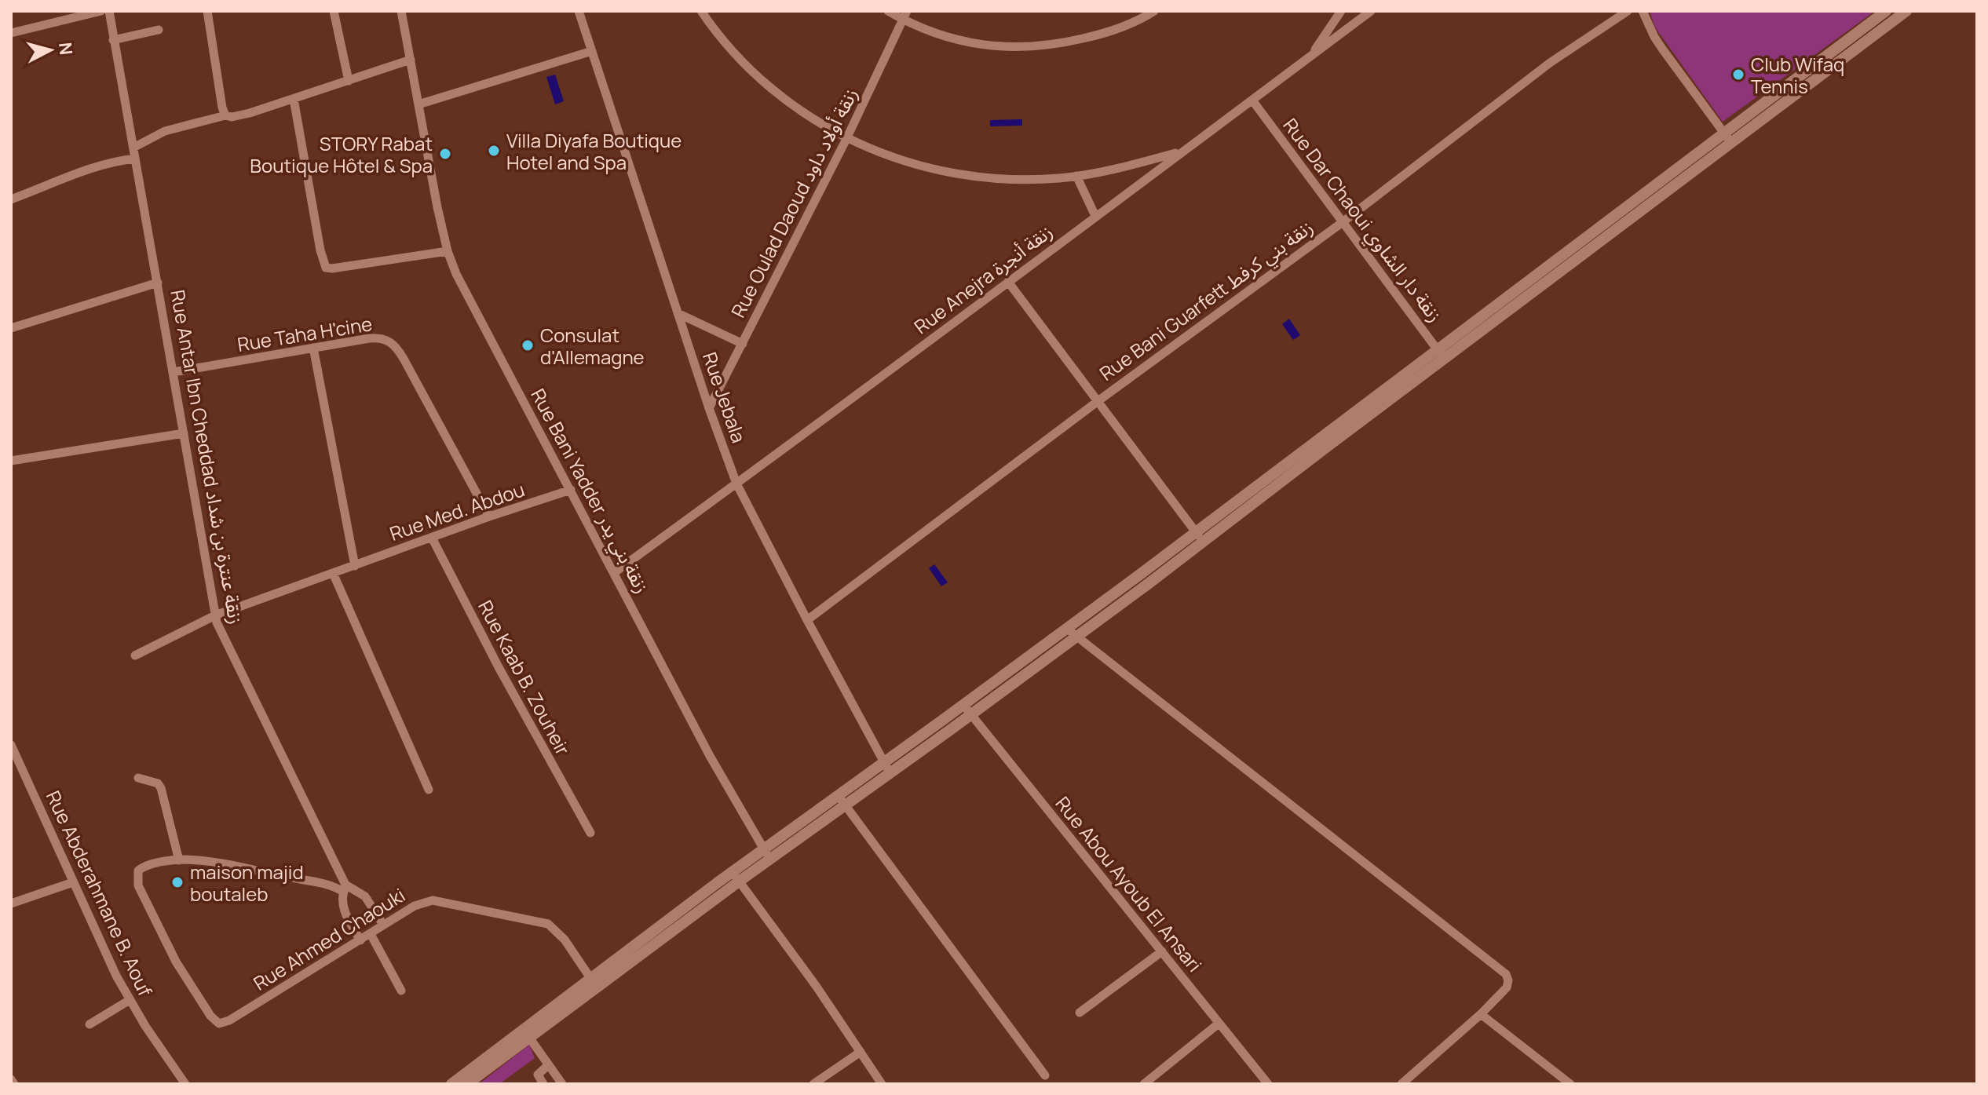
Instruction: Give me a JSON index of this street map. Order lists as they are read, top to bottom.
{
  "streets": {
    "street": [
      "Rue Oulad Daoud زنقة أولاد داود",
      "Rue Dar Chaoui زنقة دار الشاوي",
      "Rue Anejra زنقة أنجرة",
      "Rue Bani Guarfett زنقة بني كرفط",
      "Rue Taha H'cine",
      "Rue Jebala",
      "Rue Antar Ibn Cheddad زنقة عنترة بن شداد",
      "Rue Bani Yadder زنقة بني يدر",
      "Rue Med. Abdou",
      "Rue Kaab B. Zouheir",
      "Rue Abou Ayoub El Ansari",
      "Rue Abderahmane B. Aouf",
      "Rue Ahmed Chaouki"
    ]
  },
  "crossings": [
    ["Rue Oulad Daoud زنقة أولاد داود", "Rue Jebala"],
    ["Rue Dar Chaoui زنقة دار الشاوي", "Rue Anejra زنقة أنجرة"],
    ["Rue Dar Chaoui زنقة دار الشاوي", "Rue Bani Guarfett زنقة بني كرفط"],
    ["Rue Anejra زنقة أنجرة", "Rue Jebala"],
    ["Rue Anejra زنقة أنجرة", "Rue Bani Yadder زنقة بني يدر"],
    ["Rue Bani Guarfett زنقة بني كرفط", "Rue Jebala"],
    ["Rue Taha H'cine", "Rue Antar Ibn Cheddad زنقة عنترة بن شداد"],
    ["Rue Taha H'cine", "Rue Med. Abdou"],
    ["Rue Antar Ibn Cheddad زنقة عنترة بن شداد", "Rue Med. Abdou"],
    ["Rue Bani Yadder زنقة بني يدر", "Rue Med. Abdou"],
    ["Rue Med. Abdou", "Rue Kaab B. Zouheir"]
  ],
  "places": [
    "Club Wifaq Tennis",
    "Villa Diyafa Boutique Hotel and Spa",
    "STORY Rabat Boutique Hôtel & Spa",
    "Consulat d'Allemagne",
    "maison majid boutaleb"
  ],
  "north": "right"
}
